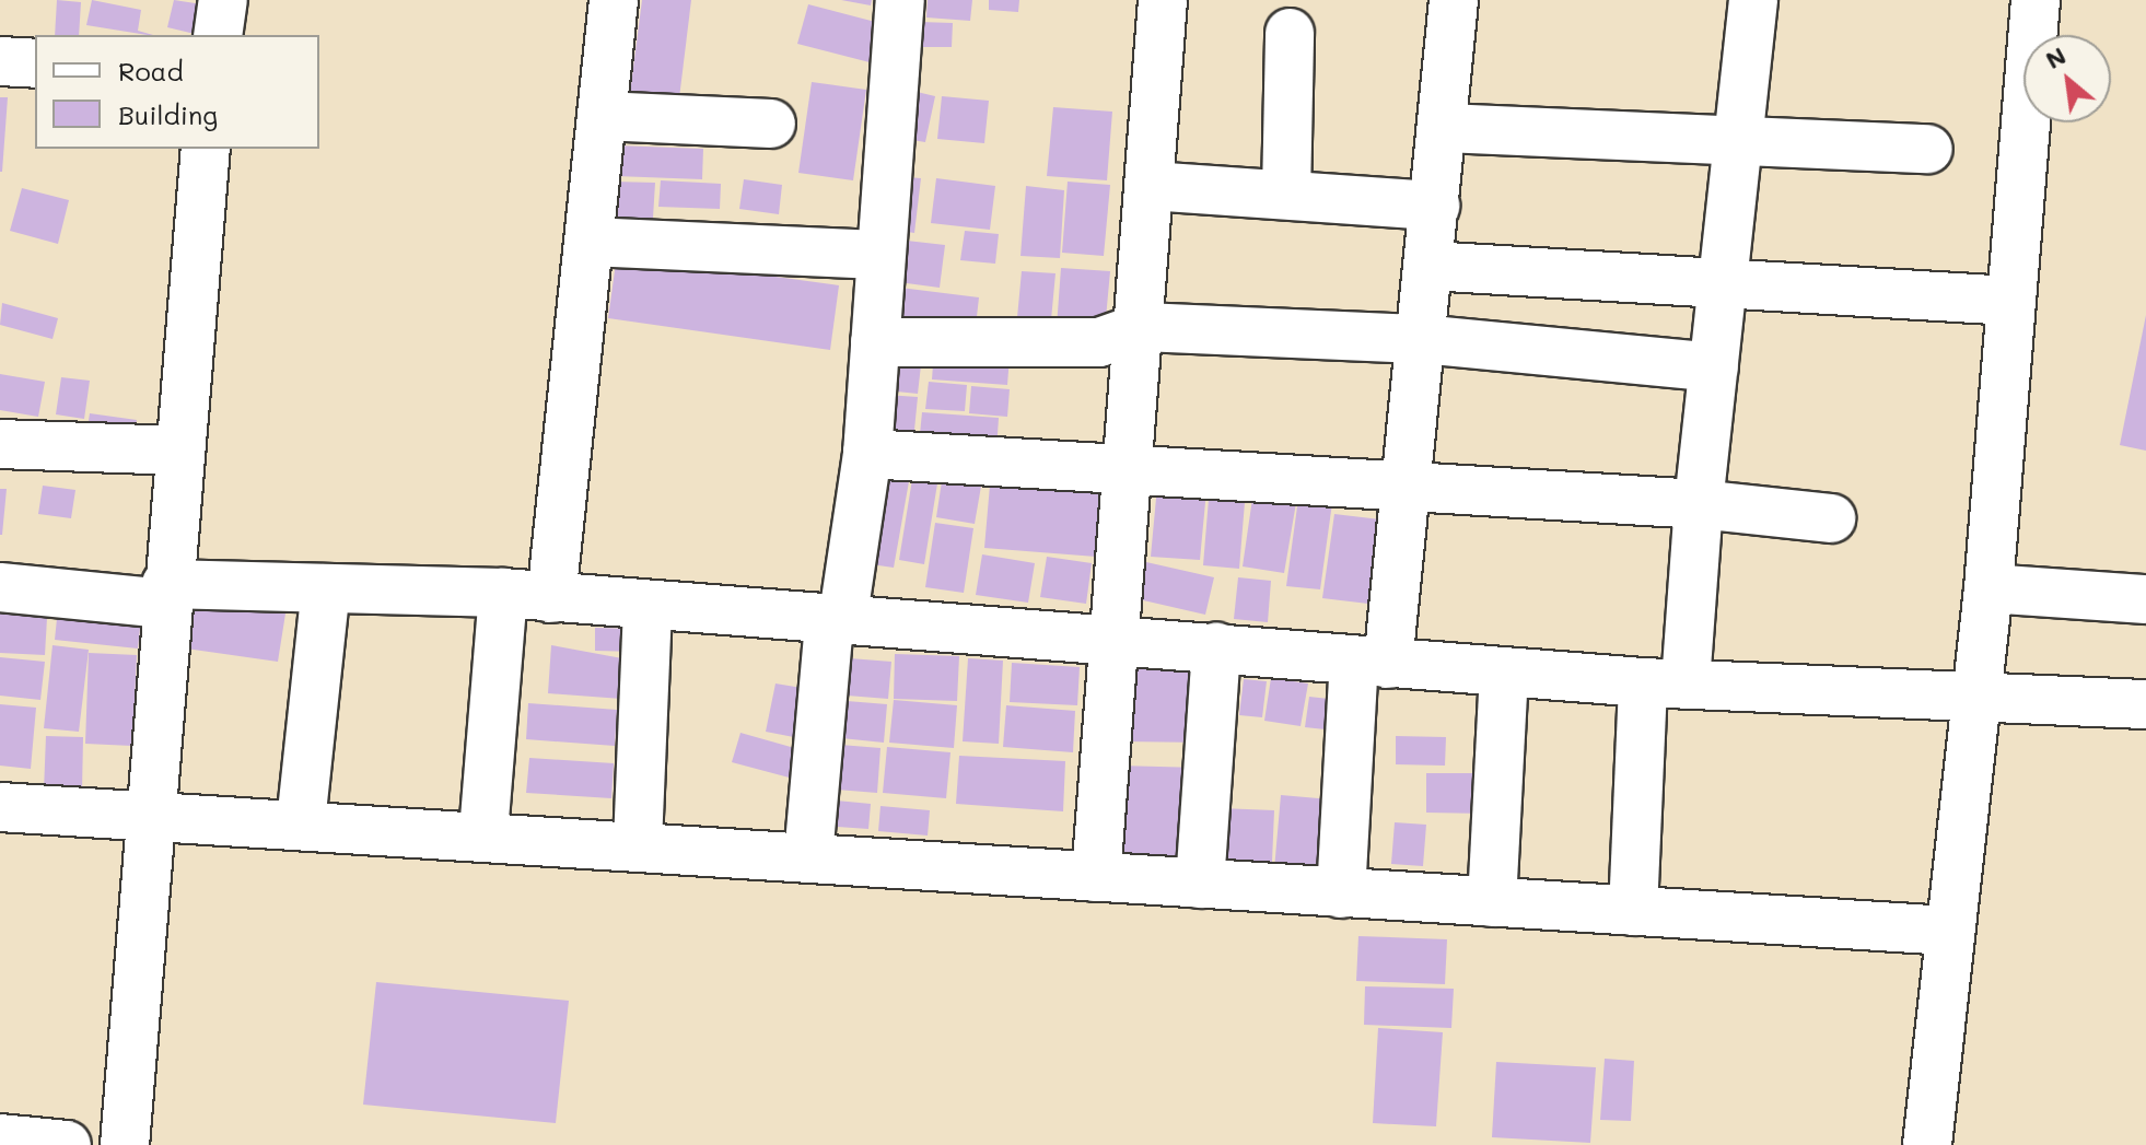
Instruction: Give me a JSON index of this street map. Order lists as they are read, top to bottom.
{
  "legend": ["Road", "Building"],
  "north": "top left"
}
